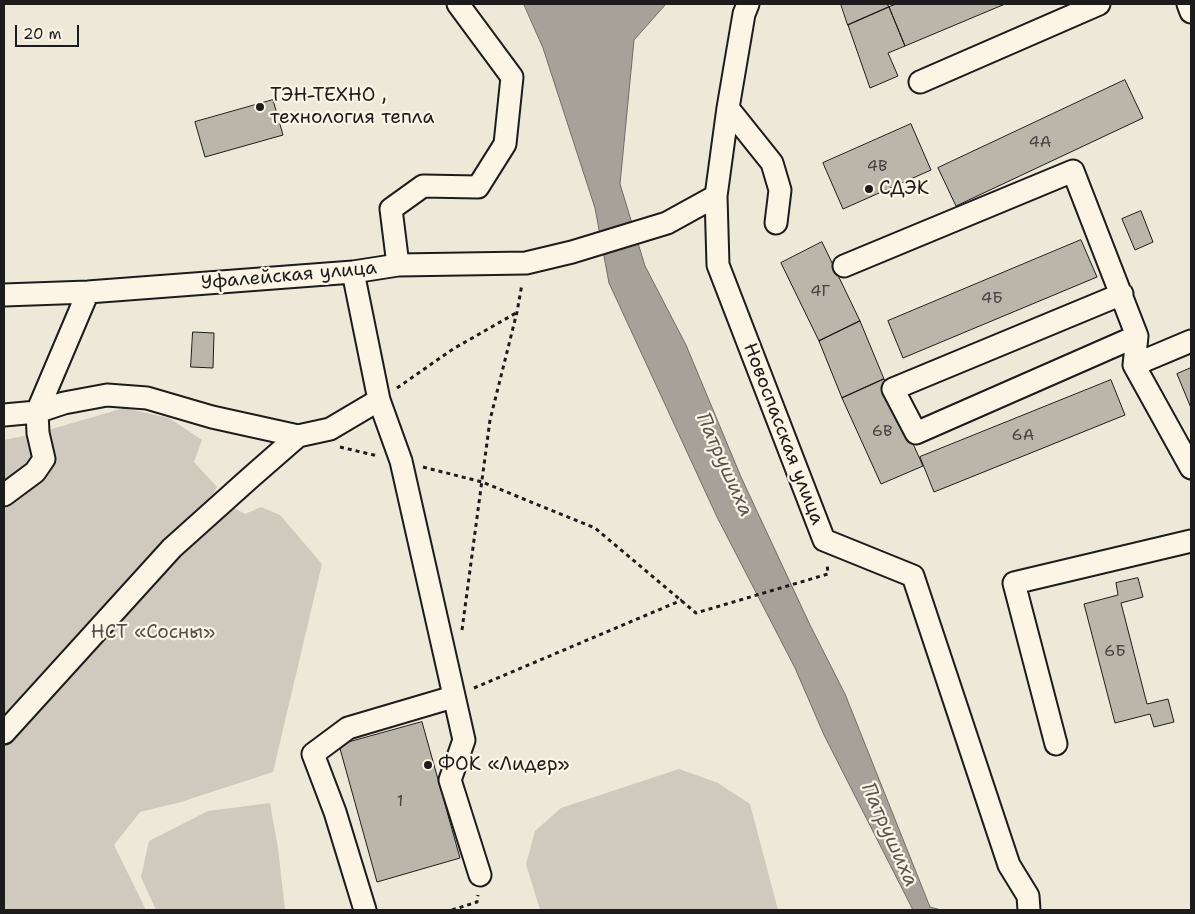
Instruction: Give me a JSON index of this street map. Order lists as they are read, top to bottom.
{
  "streets": {
    "street": ["Уфалейская улица", "Новоспасская улица"]
  },
  "crossings": [
    ["Уфалейская улица", "Новоспасская улица"]
  ],
  "water": ["Патрушиха"],
  "parks": ["НСТ «Сосны»"],
  "places": ["ТЭН-ТЕХНО , технология тепла", "СДЭК", "ФОК «Лидер»"],
  "house_numbers": [
    "4А",
    "4В",
    "4Г",
    "4Б",
    "6В",
    "6А",
    "6Б",
    "1"
  ],
  "scale_bar": "20 m"
}
